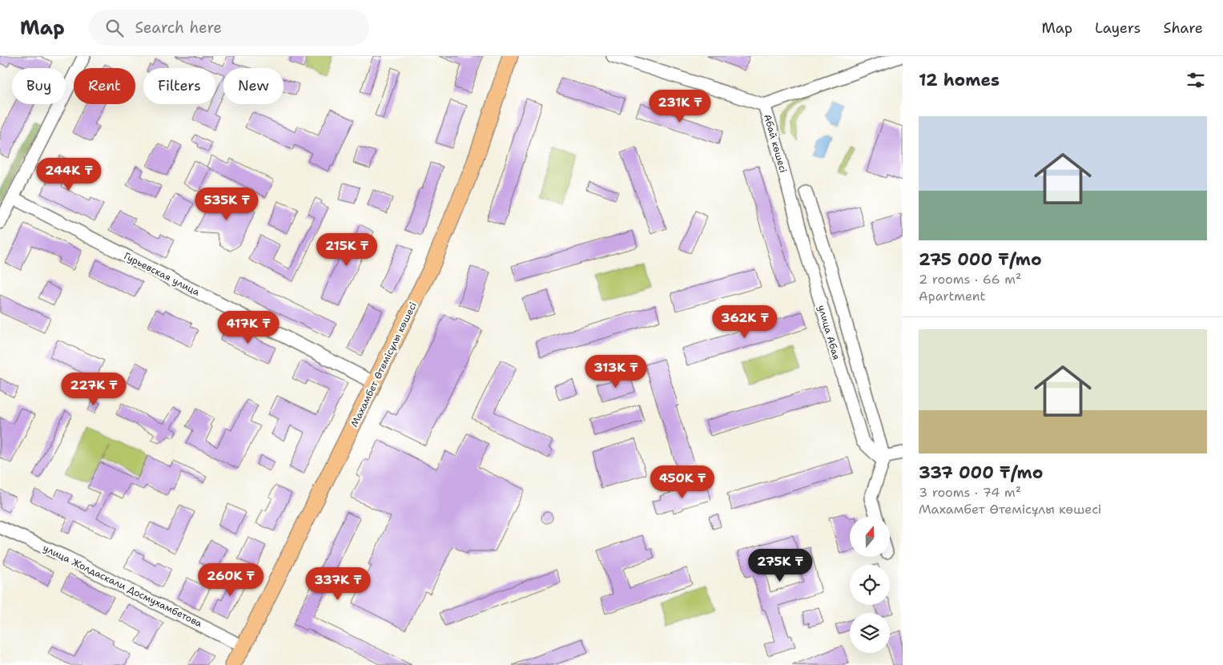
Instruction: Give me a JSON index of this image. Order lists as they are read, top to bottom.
{
  "streets": {
    "main road": ["Махамбет Өтемісұлы көшесі"],
    "street": [
      "Абай көшесі",
      "Гурьевская улица",
      "улица Абая",
      "улица Жолдаскали Досмухамбетова"
    ]
  },
  "crossings": [
    ["Абай көшесі", "улица Абая"],
    ["Гурьевская улица", "Махамбет Өтемісұлы көшесі"],
    ["Махамбет Өтемісұлы көшесі", "улица Жолдаскали Досмухамбетова"]
  ],
  "north": "top",
  "page": {
    "header": "Map",
    "search": "Search here",
    "nav": ["Map", "Layers", "Share"],
    "heading": "12 homes",
    "chip": [
      "Buy",
      "Rent",
      "Filters",
      "New"
    ],
    "price": [
      "231K ₸",
      "244K ₸",
      "535K ₸",
      "215K ₸",
      "362K ₸",
      "417K ₸",
      "313K ₸",
      "227K ₸",
      "450K ₸",
      "275K ₸",
      "260K ₸",
      "337K ₸"
    ],
    "list": [
      {
        "name": "275 000 ₸/mo",
        "note": "2 rooms · 66 m² · Apartment"
      },
      {
        "name": "337 000 ₸/mo",
        "note": "3 rooms · 74 m² · Махамбет Өтемісұлы көшесі"
      }
    ]
  }
}
